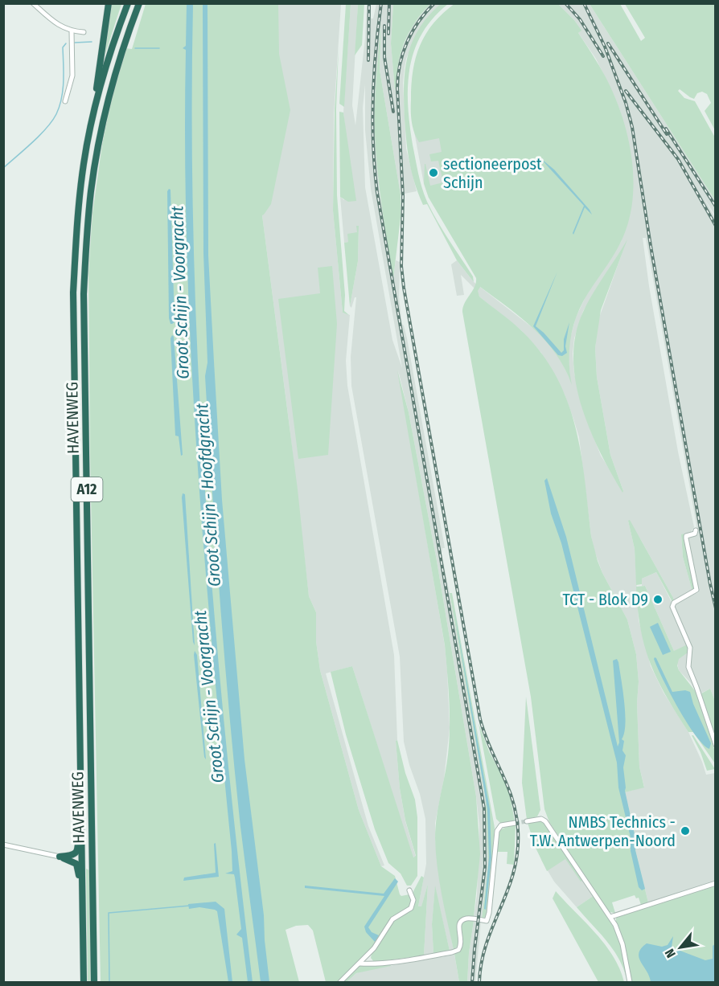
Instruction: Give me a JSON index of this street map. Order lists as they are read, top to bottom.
{
  "streets": {
    "highway": ["HAVENWEG", "A12"]
  },
  "water": ["Groot Schijn - Voorgracht", "Groot Schijn - Hoofdgracht"],
  "places": ["sectioneerpost Schijn", "TCT - Blok D9", "NMBS Technics - T.W. Antwerpen-Noord"],
  "north": "bottom left"
}
